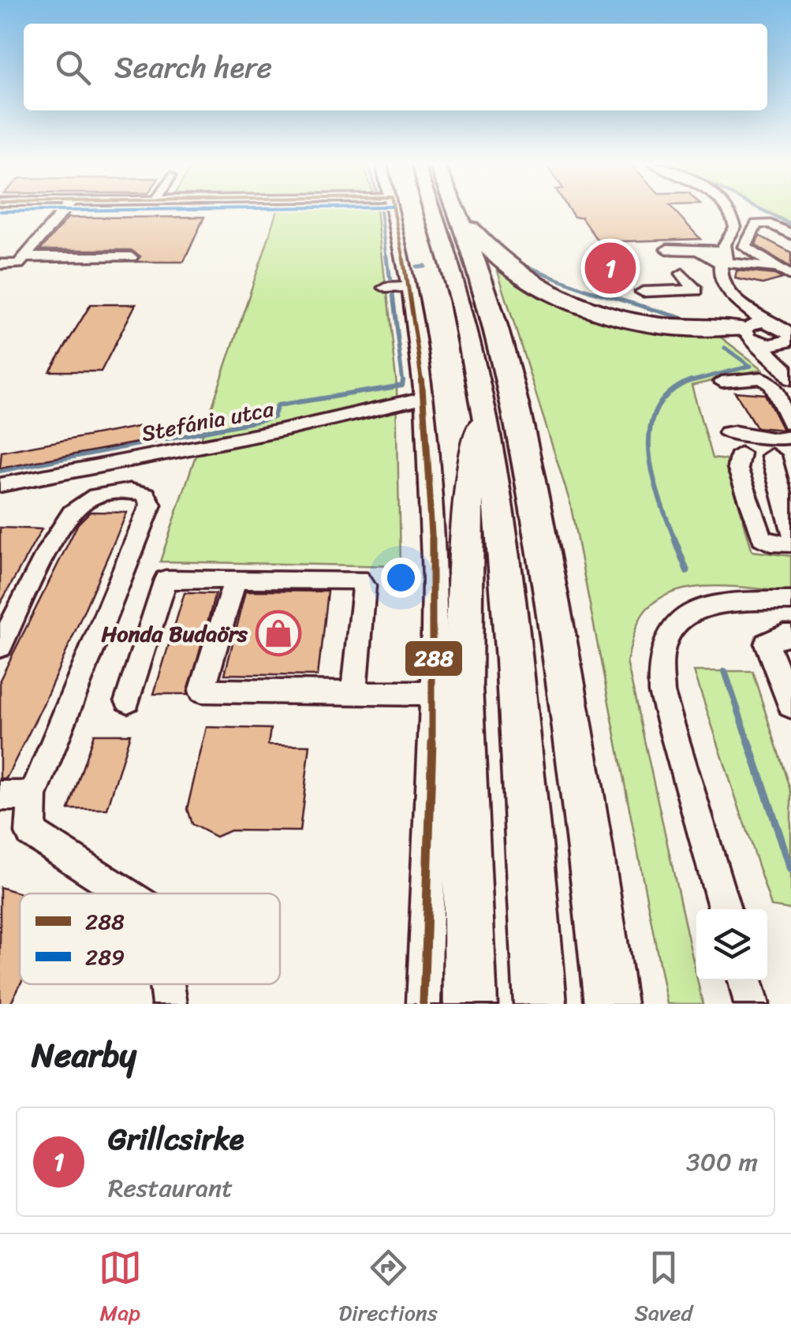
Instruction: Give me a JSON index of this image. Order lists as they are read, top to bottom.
{
  "streets": {
    "street": ["Stefánia utca"]
  },
  "places": {
    "shop": ["Honda Budaörs"]
  },
  "lines": ["transit line 288", "transit line 289"],
  "legend": ["288", "289"],
  "page": {
    "search": "Search here",
    "pins": "1",
    "heading": "Nearby",
    "list": [
      {
        "mark": "1",
        "name": "Grillcsirke",
        "note": "Restaurant",
        "value": "300 m"
      }
    ],
    "nav": ["Map", "Directions", "Saved"]
  }
}
